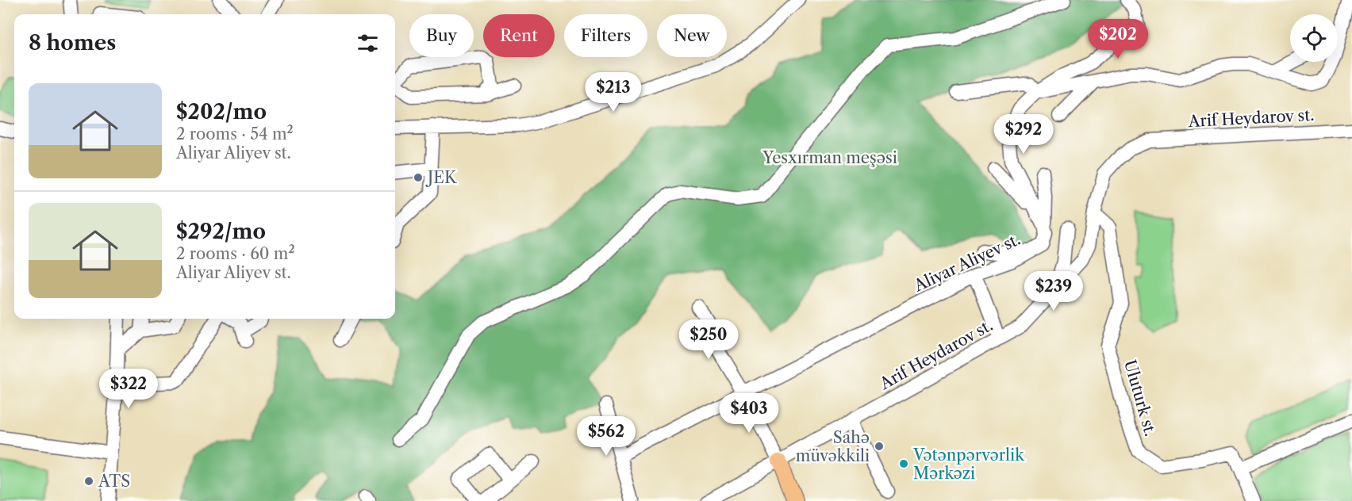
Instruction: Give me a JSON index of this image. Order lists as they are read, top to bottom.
{
  "streets": {
    "street": ["Arif Heydarov st.", "Aliyar Aliyev st.", "Uluturk st."]
  },
  "crossings": [
    ["Arif Heydarov st.", "Uluturk st."]
  ],
  "parks": ["Yesxırman meşəsi"],
  "places": [
    "JEK",
    "Sahə müvəkkili",
    "Vətənpərvərlik Mərkəzi",
    "ATS"
  ],
  "page": {
    "chip": [
      "Buy",
      "Rent",
      "Filters",
      "New"
    ],
    "heading": "8 homes",
    "price": [
      "$202",
      "$213",
      "$292",
      "$239",
      "$250",
      "$322",
      "$403",
      "$562"
    ],
    "list": [
      {
        "name": "$202/mo",
        "note": "2 rooms · 54 m² · Aliyar Aliyev st."
      },
      {
        "name": "$292/mo",
        "note": "2 rooms · 60 m² · Aliyar Aliyev st."
      }
    ]
  }
}
